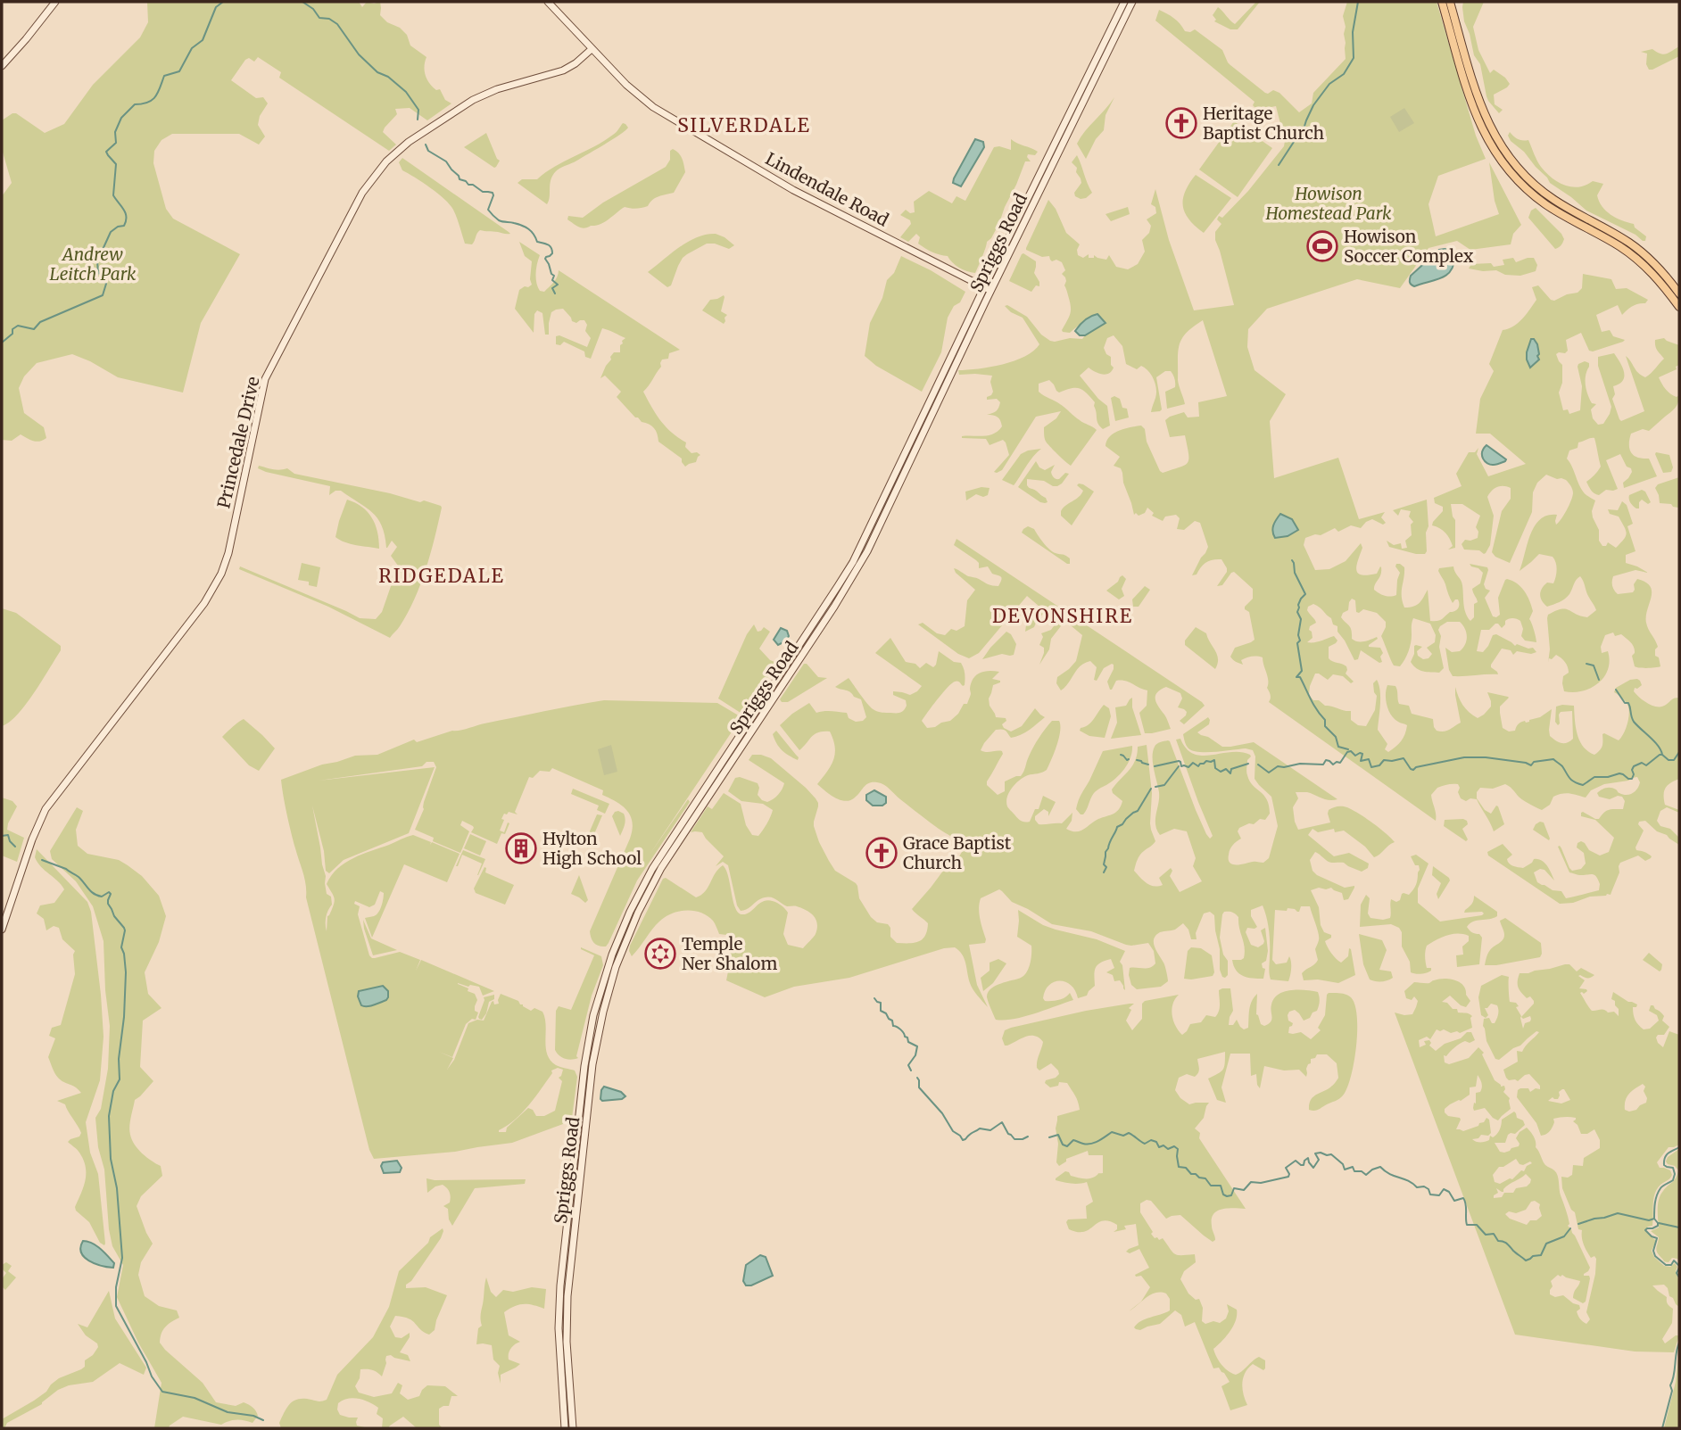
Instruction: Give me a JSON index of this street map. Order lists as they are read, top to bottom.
{
  "streets": {
    "main road": ["Lindendale Road", "Spriggs Road", "Princedale Drive"]
  },
  "crossings": [
    ["Lindendale Road", "Spriggs Road"],
    ["Lindendale Road", "Princedale Drive"]
  ],
  "districts": ["SILVERDALE", "RIDGEDALE", "DEVONSHIRE"],
  "parks": ["Howison Homestead Park", "Andrew Leitch Park"],
  "places": {
    "church": ["Heritage Baptist Church", "Grace Baptist Church"],
    "sports": ["Howison Soccer Complex"],
    "building": ["Hylton High School"],
    "synagogue": ["Temple Ner Shalom"]
  }
}
